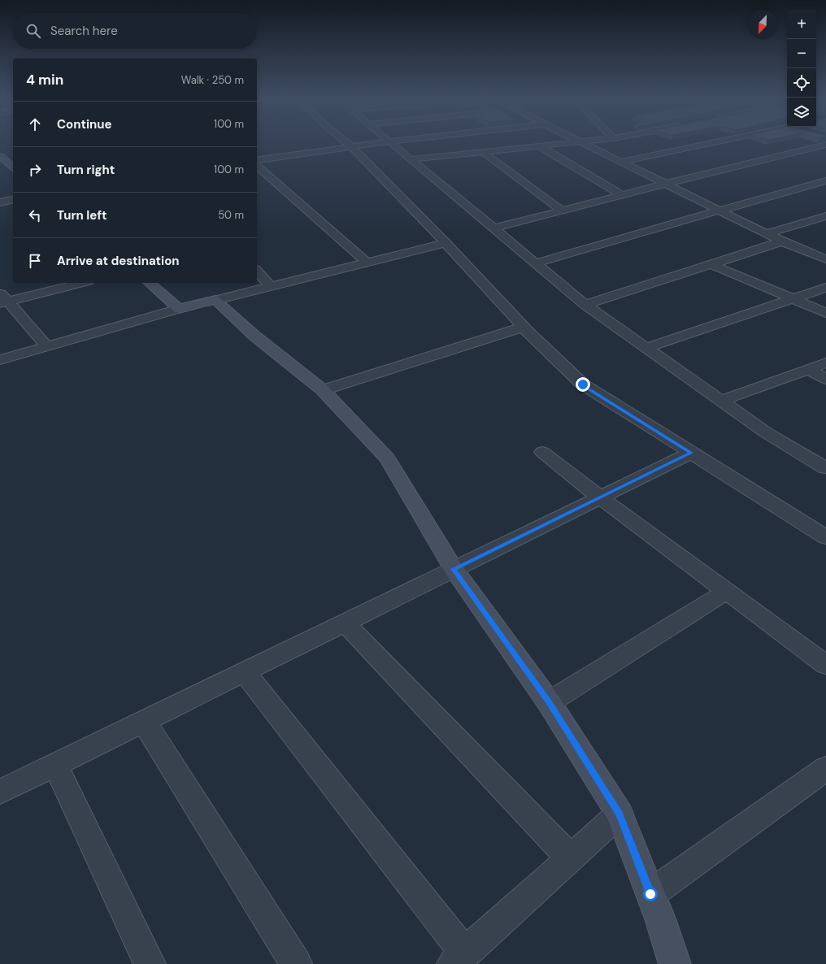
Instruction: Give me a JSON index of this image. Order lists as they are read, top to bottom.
{
  "north": "bottom left",
  "page": {
    "map_buttons": ["+", "−"],
    "search": "Search here",
    "heading": ["4 min", "Walk · 250 m"],
    "list": [
      ["Continue", "100 m"],
      ["Turn right", "100 m"],
      ["Turn left", "50 m"],
      "Arrive at destination"
    ]
  }
}
